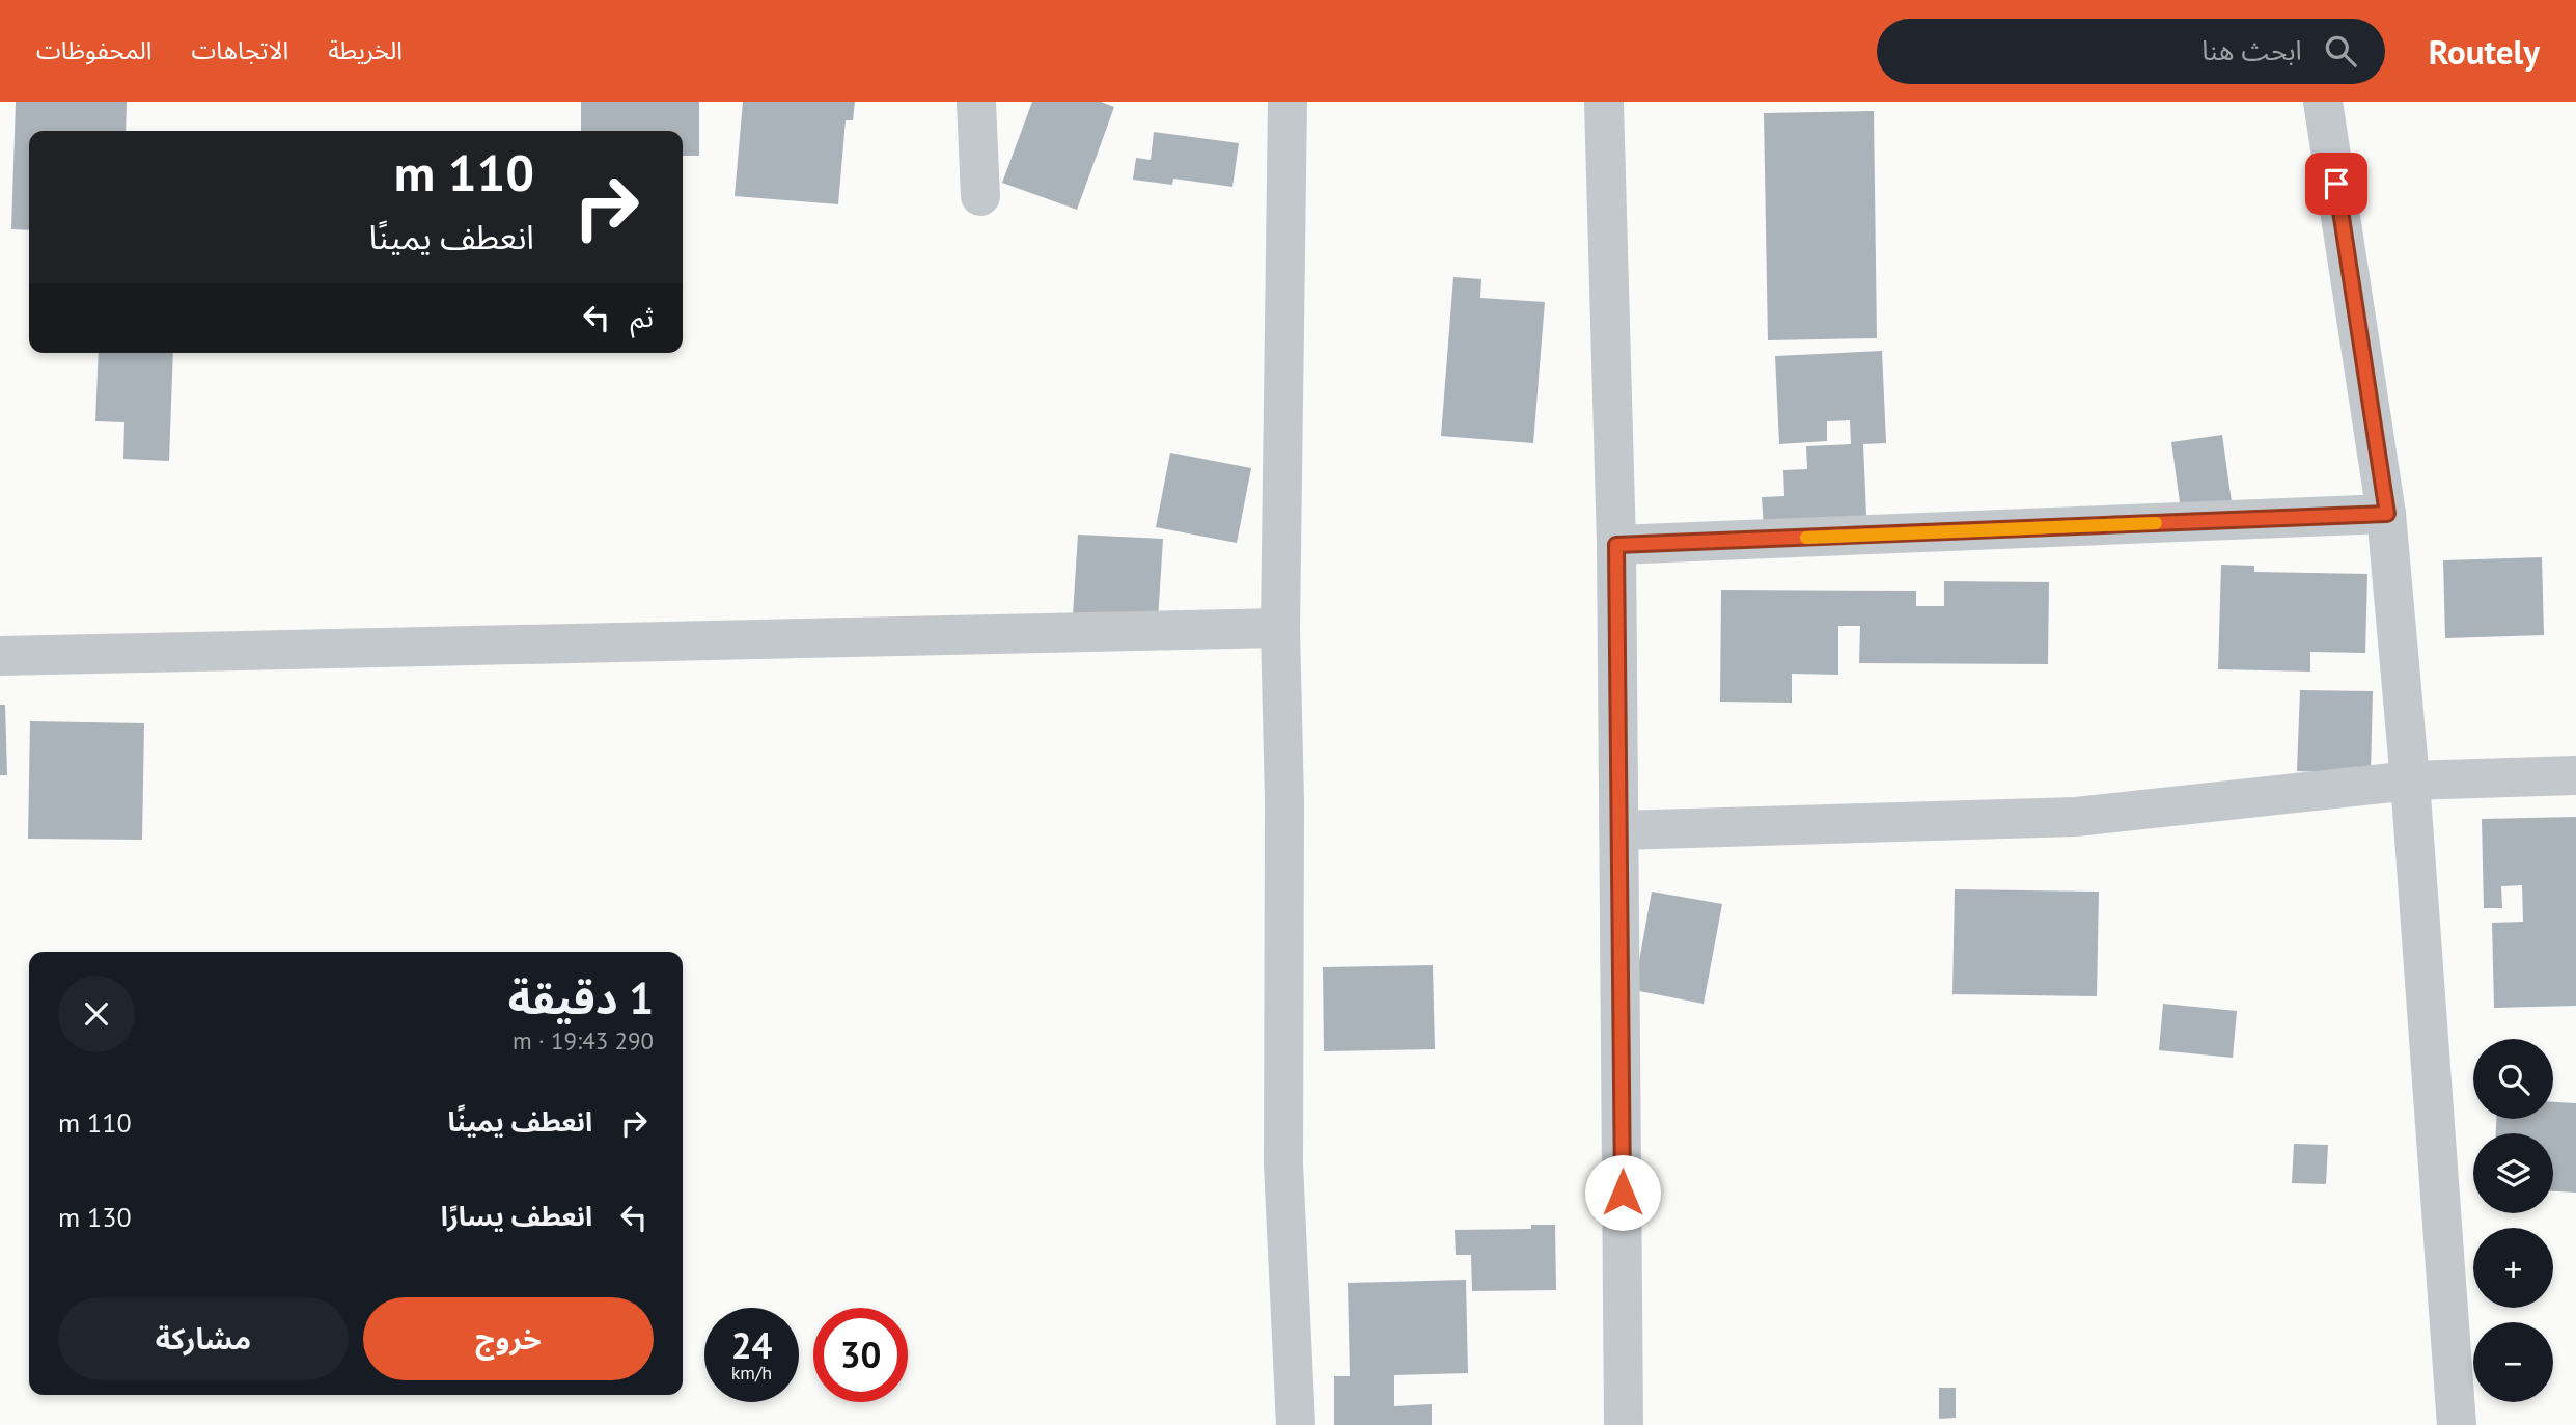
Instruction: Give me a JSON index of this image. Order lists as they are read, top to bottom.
{
  "page": {
    "header": "Routely",
    "search": "ابحث هنا",
    "nav": ["الخريطة", "الاتجاهات", "المحفوظات"],
    "turn": ["110 m", "انعطف يمينًا"],
    "then": "ثم",
    "heading": ["1 دقيقة", "290 m · 19:43"],
    "map_buttons": ["+", "−"],
    "list": [
      {
        "name": "انعطف يمينًا",
        "value": "110 m"
      },
      {
        "name": "انعطف يسارًا",
        "value": "130 m"
      }
    ],
    "buttons": ["خروج", "مشاركة"],
    "speed": "24 km/h",
    "limit": "30"
  }
}
